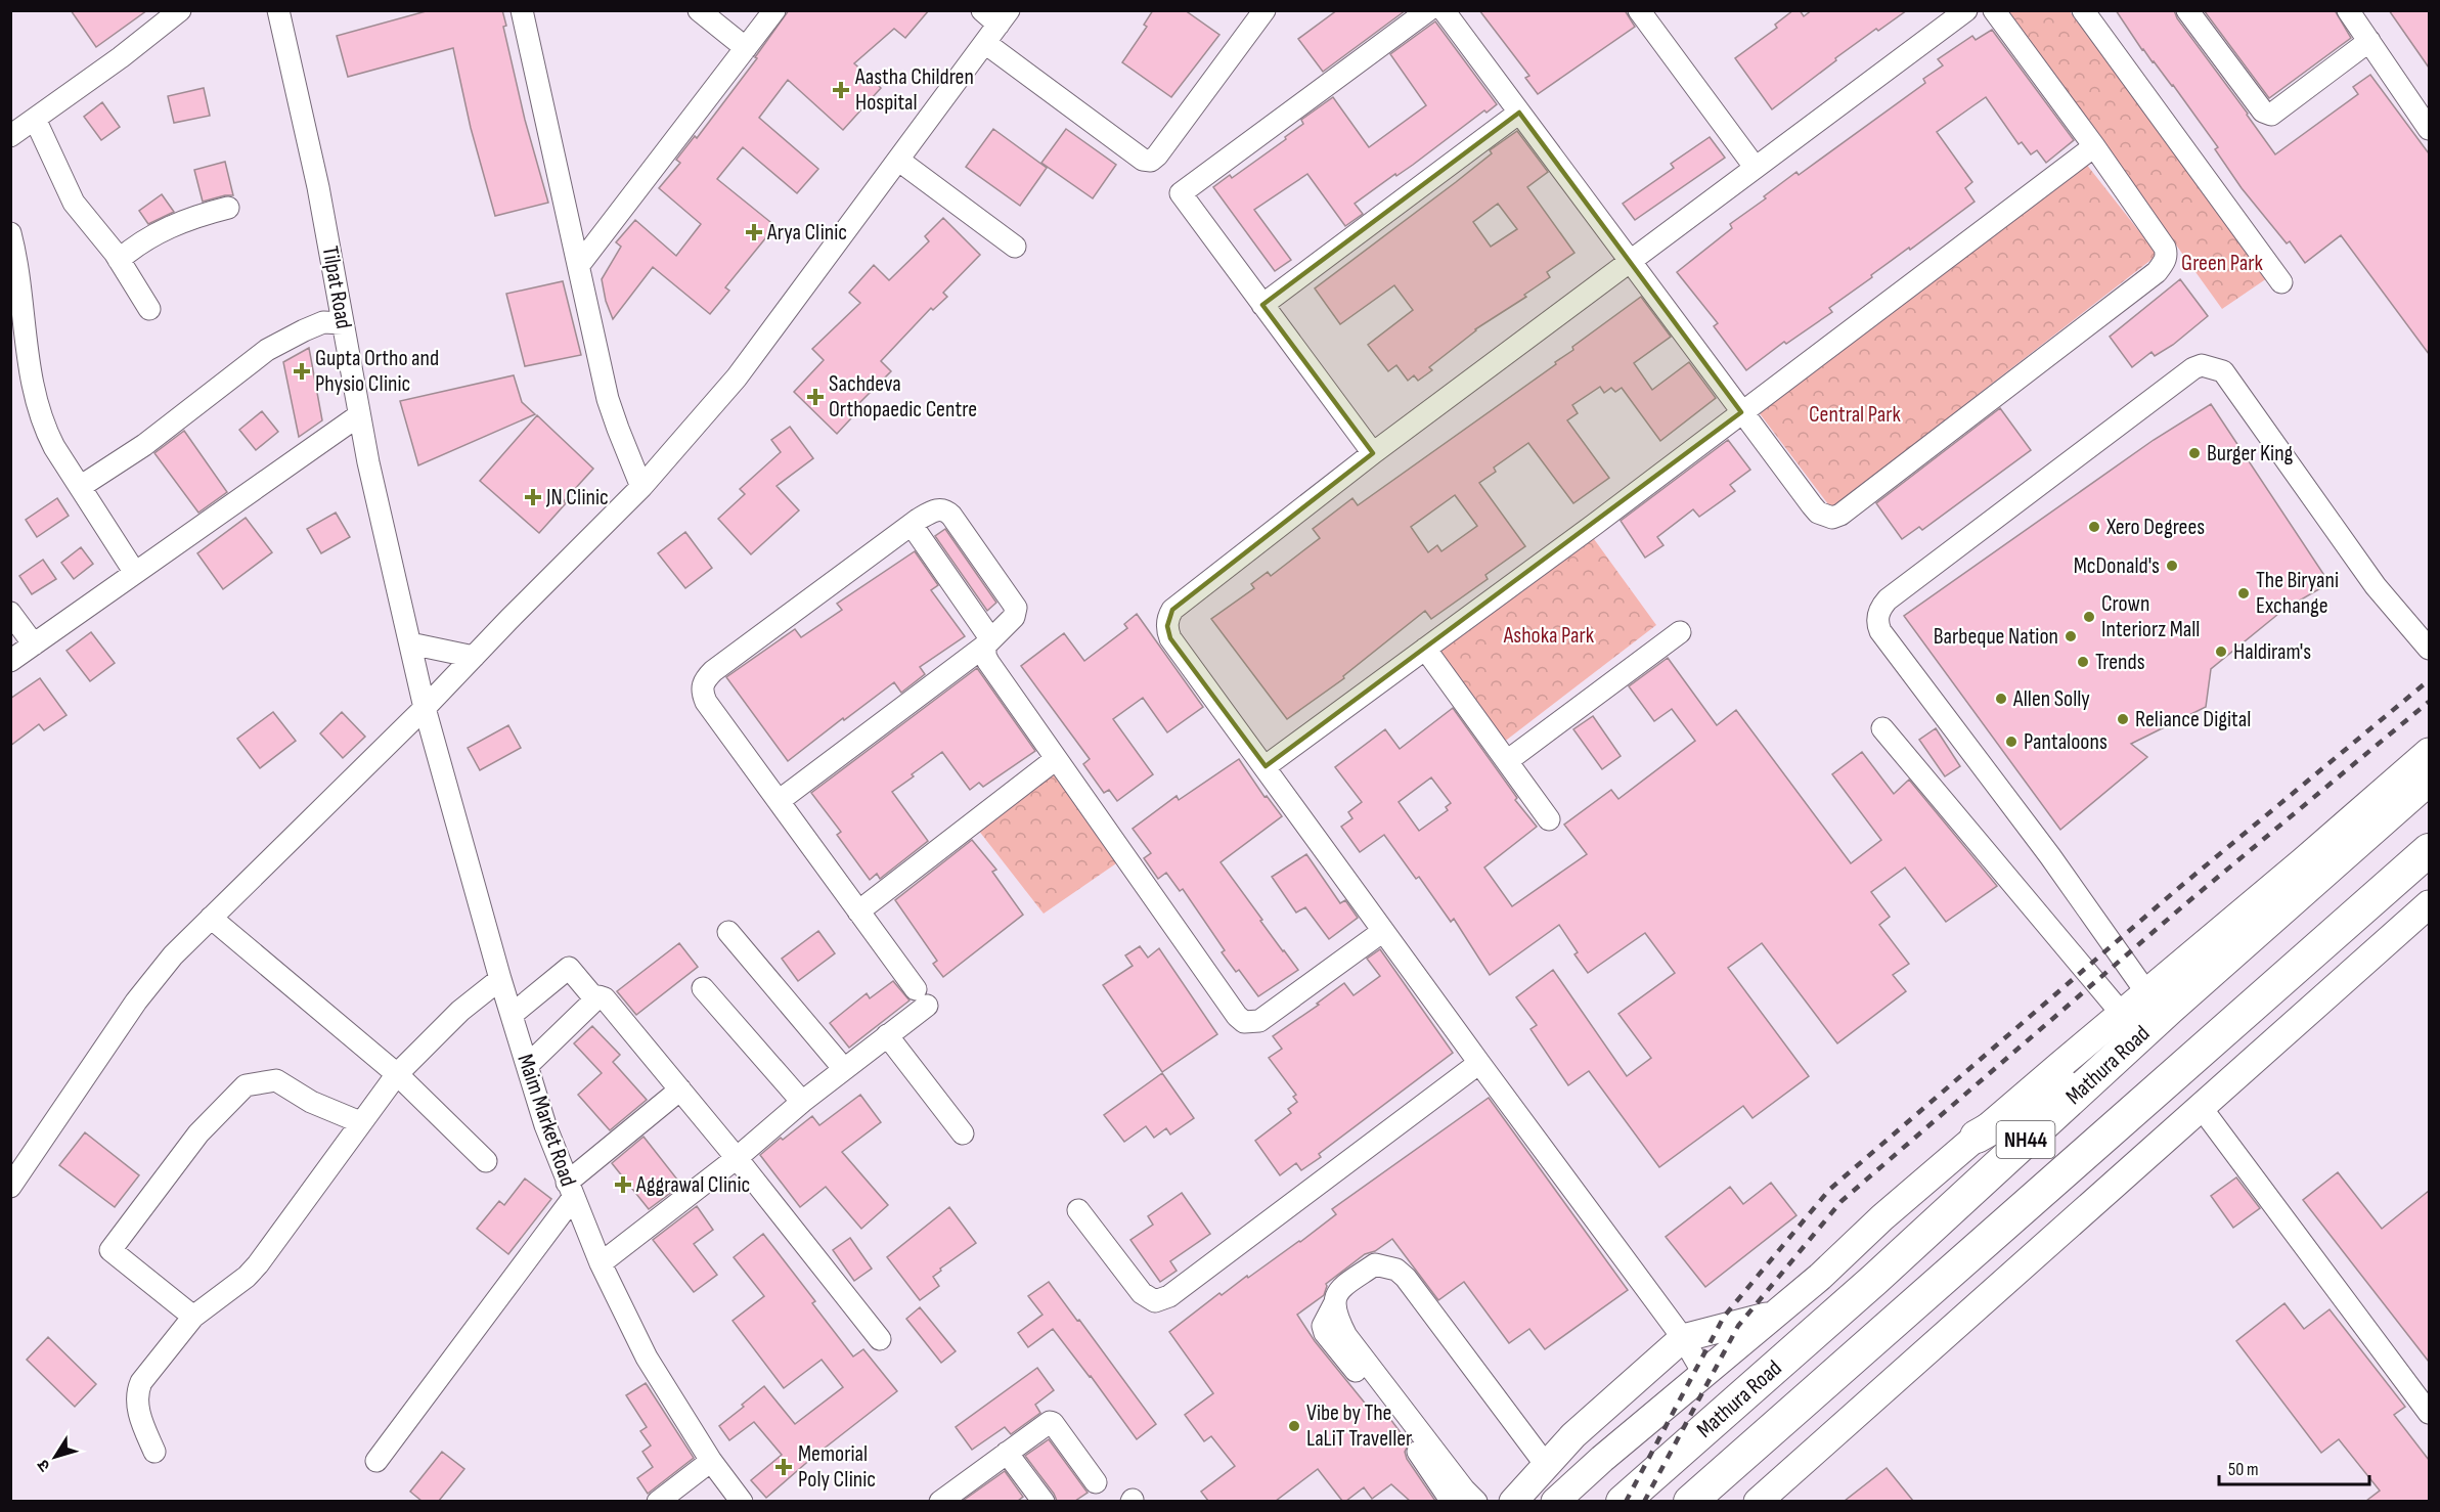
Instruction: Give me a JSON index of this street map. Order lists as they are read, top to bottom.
{
  "streets": {
    "highway": ["Mathura Road", "NH44"],
    "street": ["Tilpat Road", "Maim Market Road"]
  },
  "crossings": [
    ["Tilpat Road", "Maim Market Road"]
  ],
  "parks": ["Green Park", "Central Park", "Ashoka Park"],
  "places": {
    "health": [
      "Aastha Children Hospital",
      "Arya Clinic",
      "Gupta Ortho and Physio Clinic",
      "Sachdeva Orthopaedic Centre",
      "JN Clinic",
      "Aggrawal Clinic",
      "Memorial Poly Clinic"
    ],
    "other": [
      "Burger King",
      "Xero Degrees",
      "McDonald's",
      "The Biryani Exchange",
      "Crown Interiorz Mall",
      "Barbeque Nation",
      "Haldiram's",
      "Trends",
      "Allen Solly",
      "Reliance Digital",
      "Pantaloons",
      "Vibe by The LaLiT Traveller"
    ]
  },
  "scale_bar": "50 m",
  "north": "bottom left"
}
